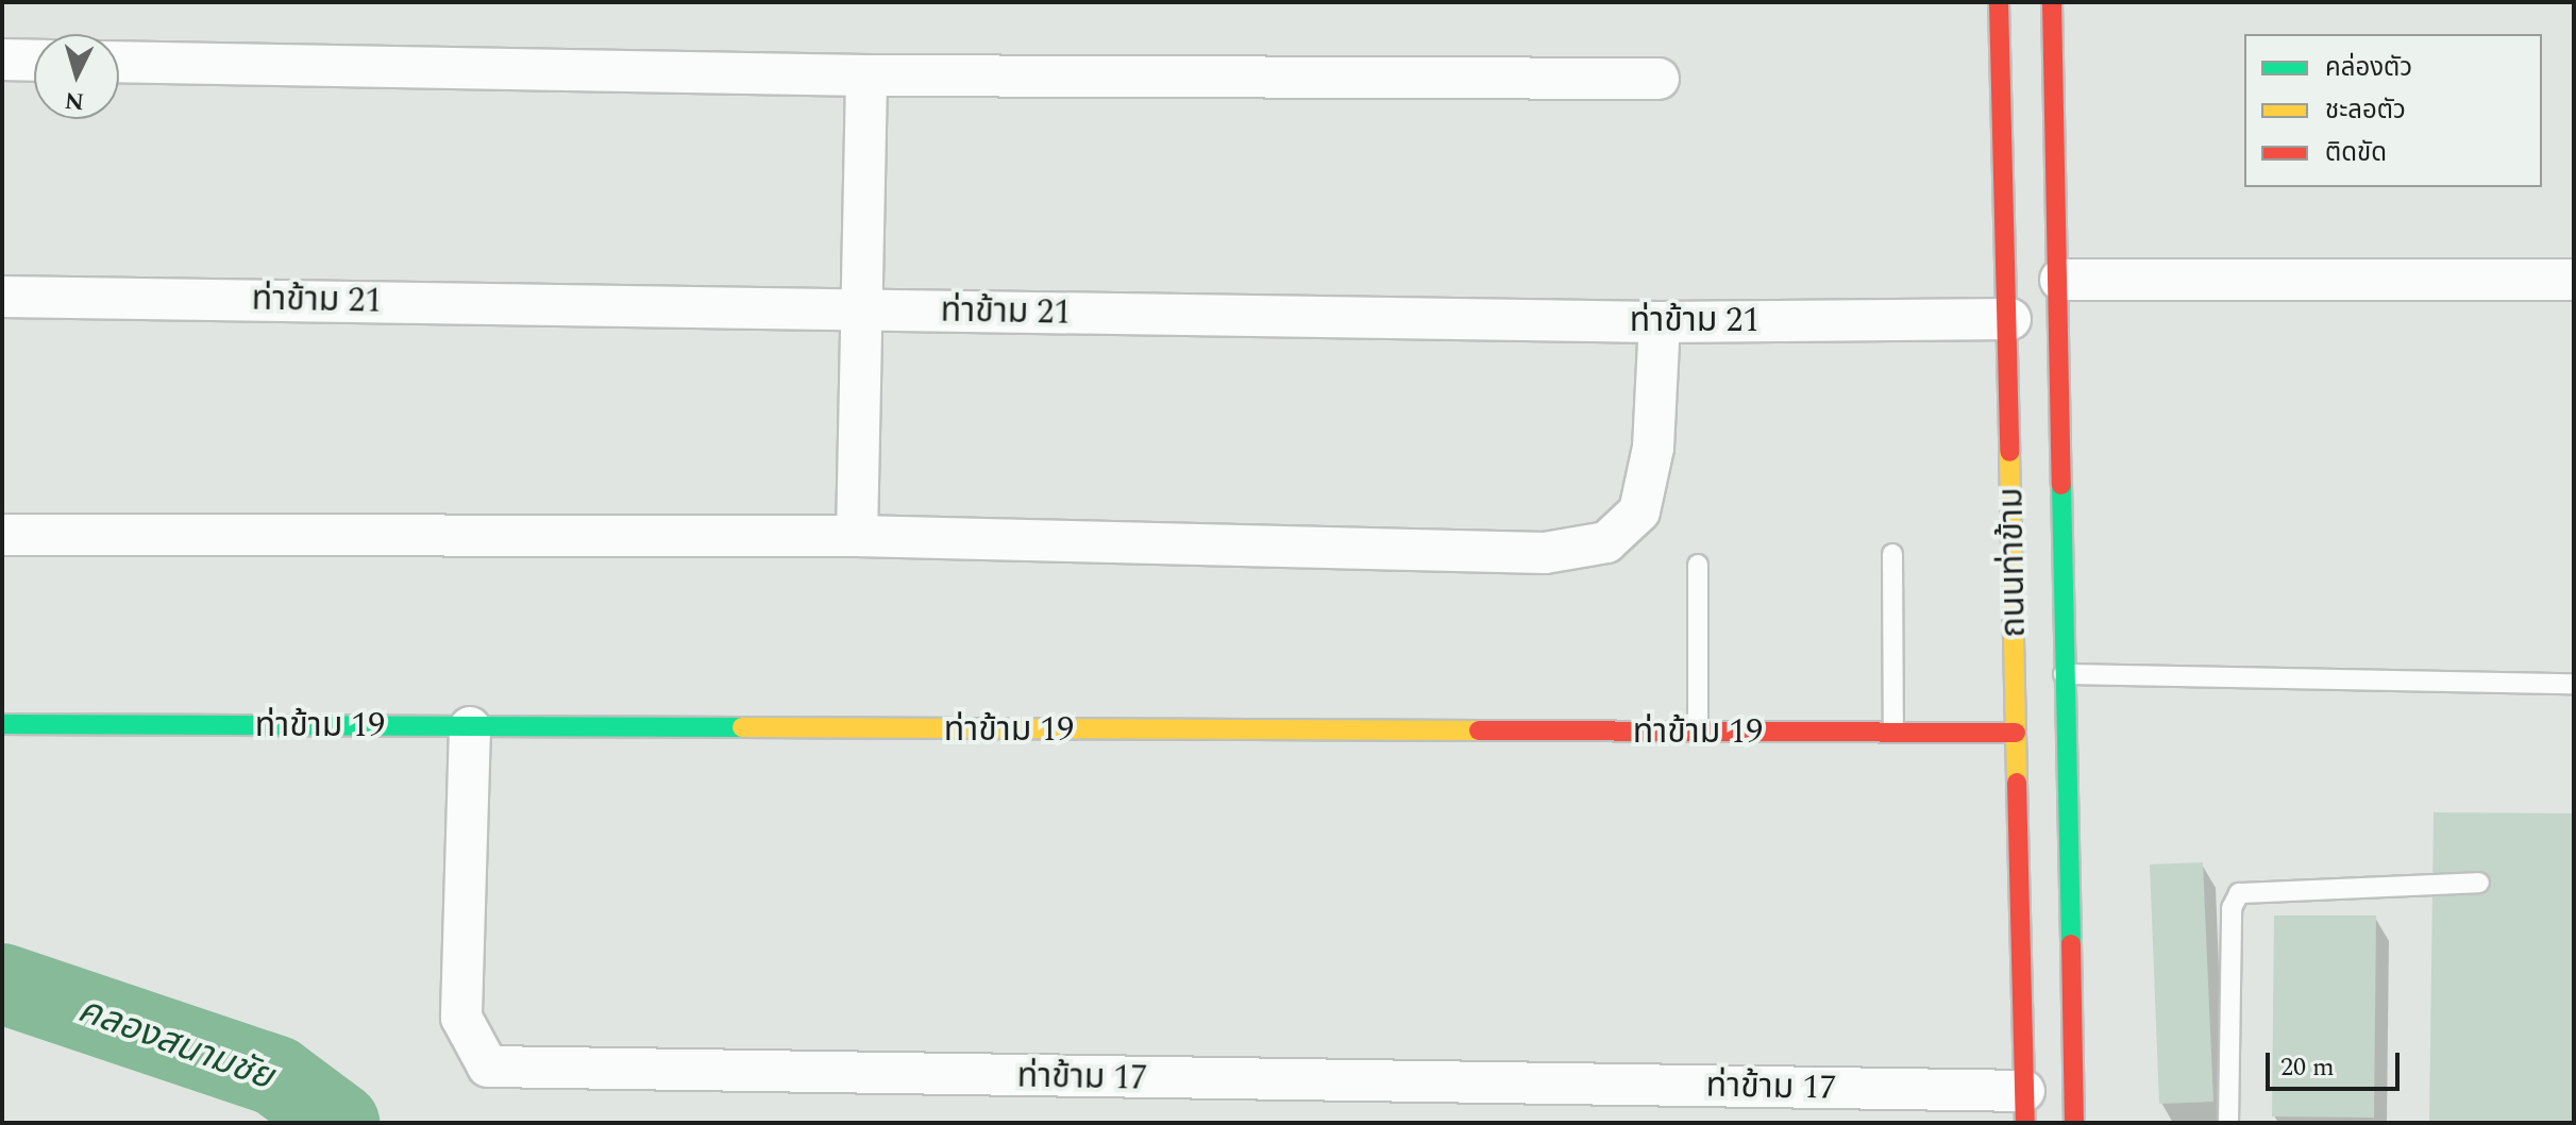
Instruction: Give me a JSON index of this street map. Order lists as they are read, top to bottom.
{
  "streets": {
    "street": [
      "ท่าข้าม 21",
      "ถนนท่าข้าม",
      "ท่าข้าม 19",
      "ท่าข้าม 17"
    ]
  },
  "crossings": [
    ["ท่าข้าม 21", "ถนนท่าข้าม"],
    ["ถนนท่าข้าม", "ท่าข้าม 19"],
    ["ถนนท่าข้าม", "ท่าข้าม 17"],
    ["ท่าข้าม 19", "ท่าข้าม 17"]
  ],
  "water": ["คลองสนามชัย"],
  "legend": ["คล่องตัว", "ชะลอตัว", "ติดขัด"],
  "scale_bar": "20 m",
  "north": "bottom"
}
